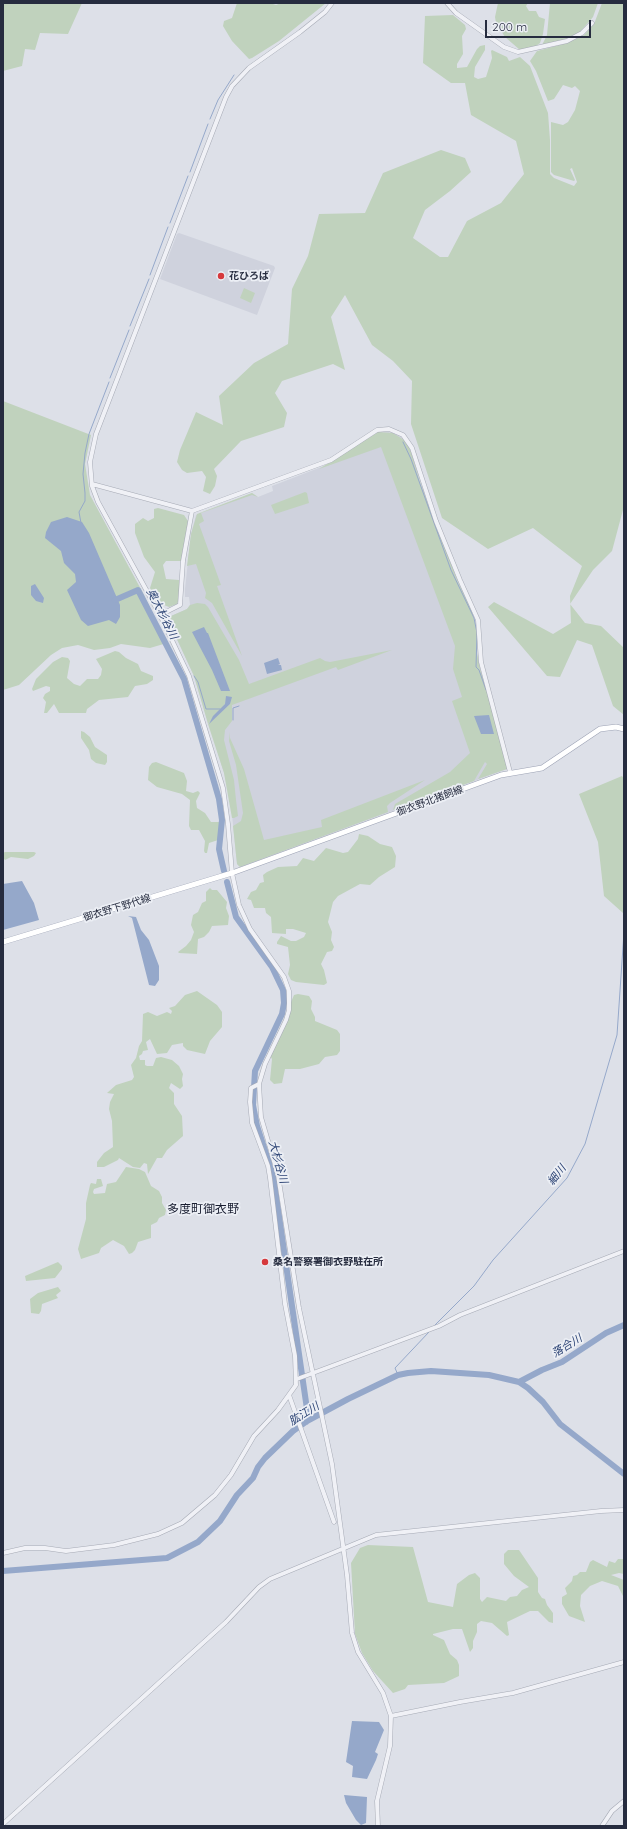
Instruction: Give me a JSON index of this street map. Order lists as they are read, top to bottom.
{
  "streets": {
    "main road": ["御衣野北猪飼線", "御衣野下野代線"]
  },
  "crossings": [
    ["御衣野北猪飼線", "御衣野下野代線"]
  ],
  "districts": ["多度町御衣野"],
  "water": [
    "奥大杉谷川",
    "大杉谷川",
    "細川",
    "落合川",
    "肱江川"
  ],
  "places": ["花ひろば", "桑名警察署御衣野駐在所"],
  "scale_bar": "200 m"
}
